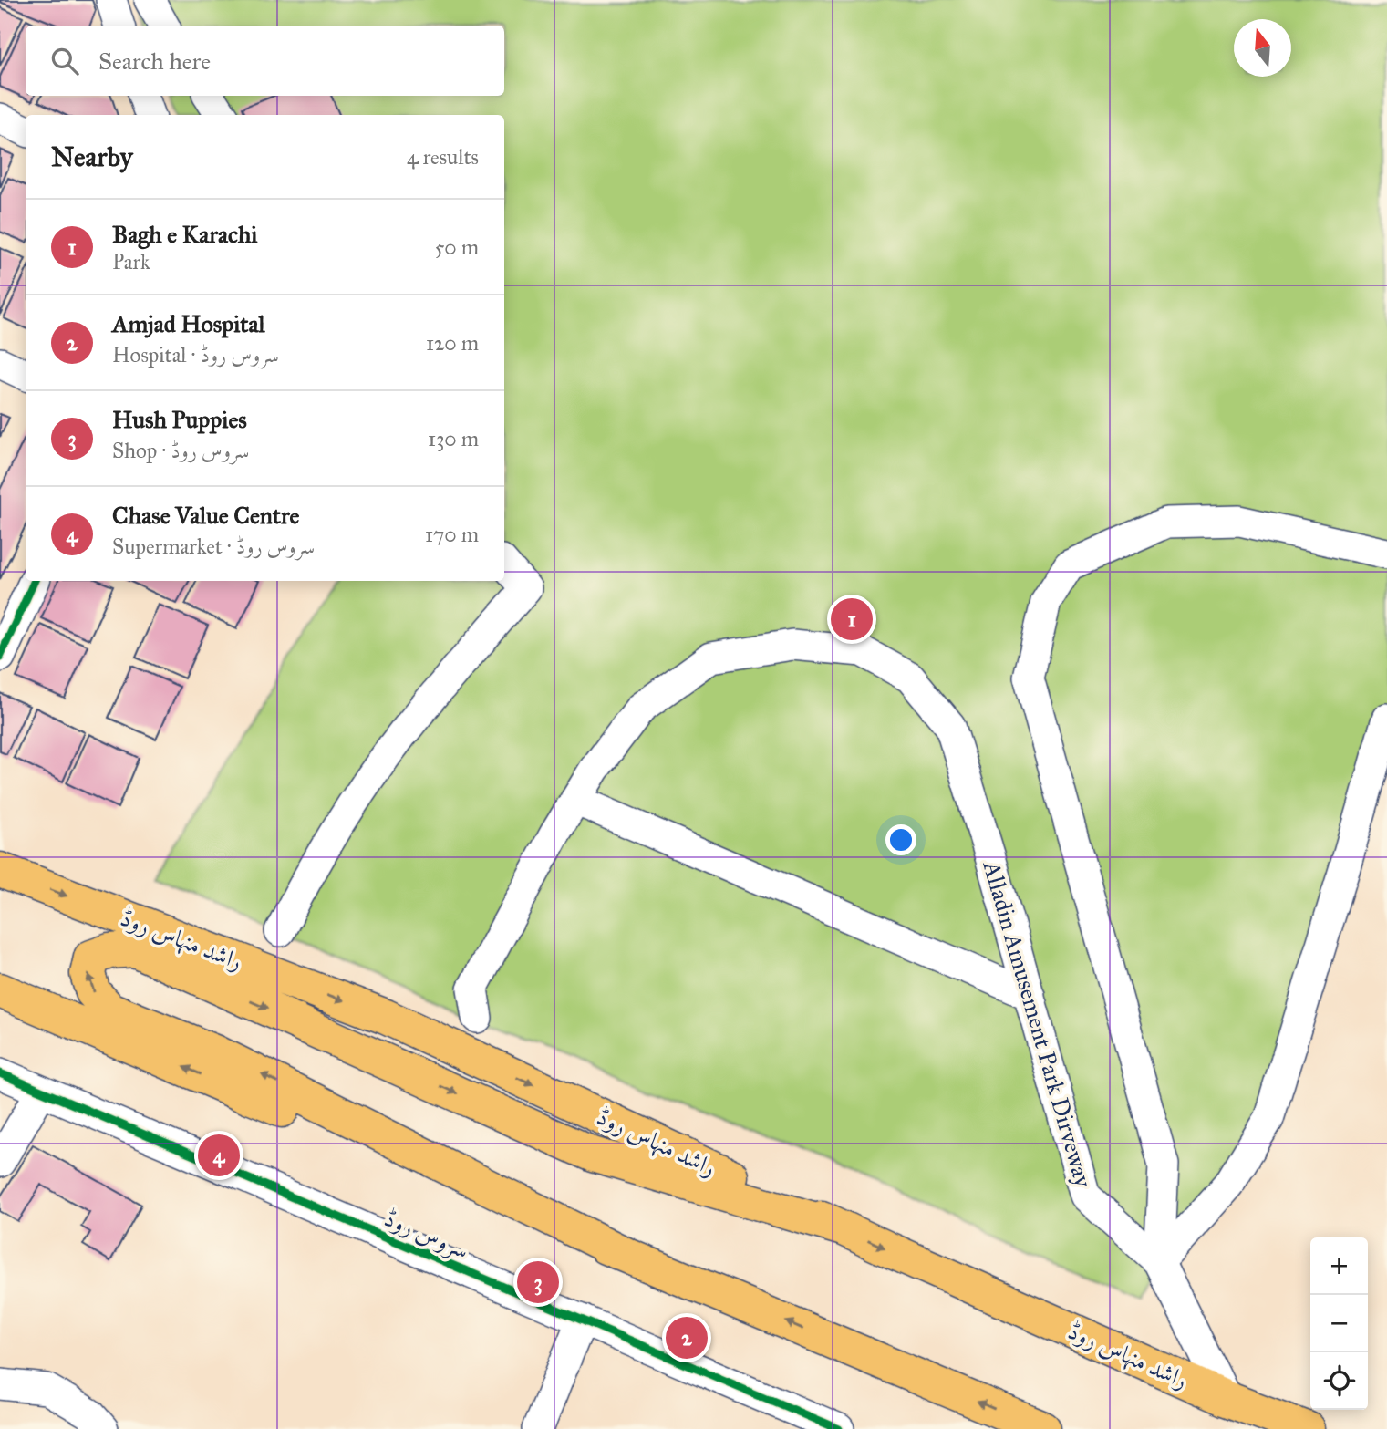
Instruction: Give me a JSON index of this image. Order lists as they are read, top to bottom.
{
  "streets": {
    "main road": ["راشد منہاس روڈ"],
    "street": ["Alladin Amusement Park Dirveway", "سروس روڈ"]
  },
  "north": "top",
  "page": {
    "search": "Search here",
    "heading": ["Nearby", "4 results"],
    "list": [
      {
        "mark": "1",
        "name": "Bagh e Karachi",
        "note": "Park",
        "value": "50 m"
      },
      {
        "mark": "2",
        "name": "Amjad Hospital",
        "note": "Hospital · سروس روڈ",
        "value": "120 m"
      },
      {
        "mark": "3",
        "name": "Hush Puppies",
        "note": "Shop · سروس روڈ",
        "value": "130 m"
      },
      {
        "mark": "4",
        "name": "Chase Value Centre",
        "note": "Supermarket · سروس روڈ",
        "value": "170 m"
      }
    ],
    "pins": [
      "1",
      "4",
      "3",
      "2"
    ],
    "map_buttons": ["+", "−"]
  }
}
